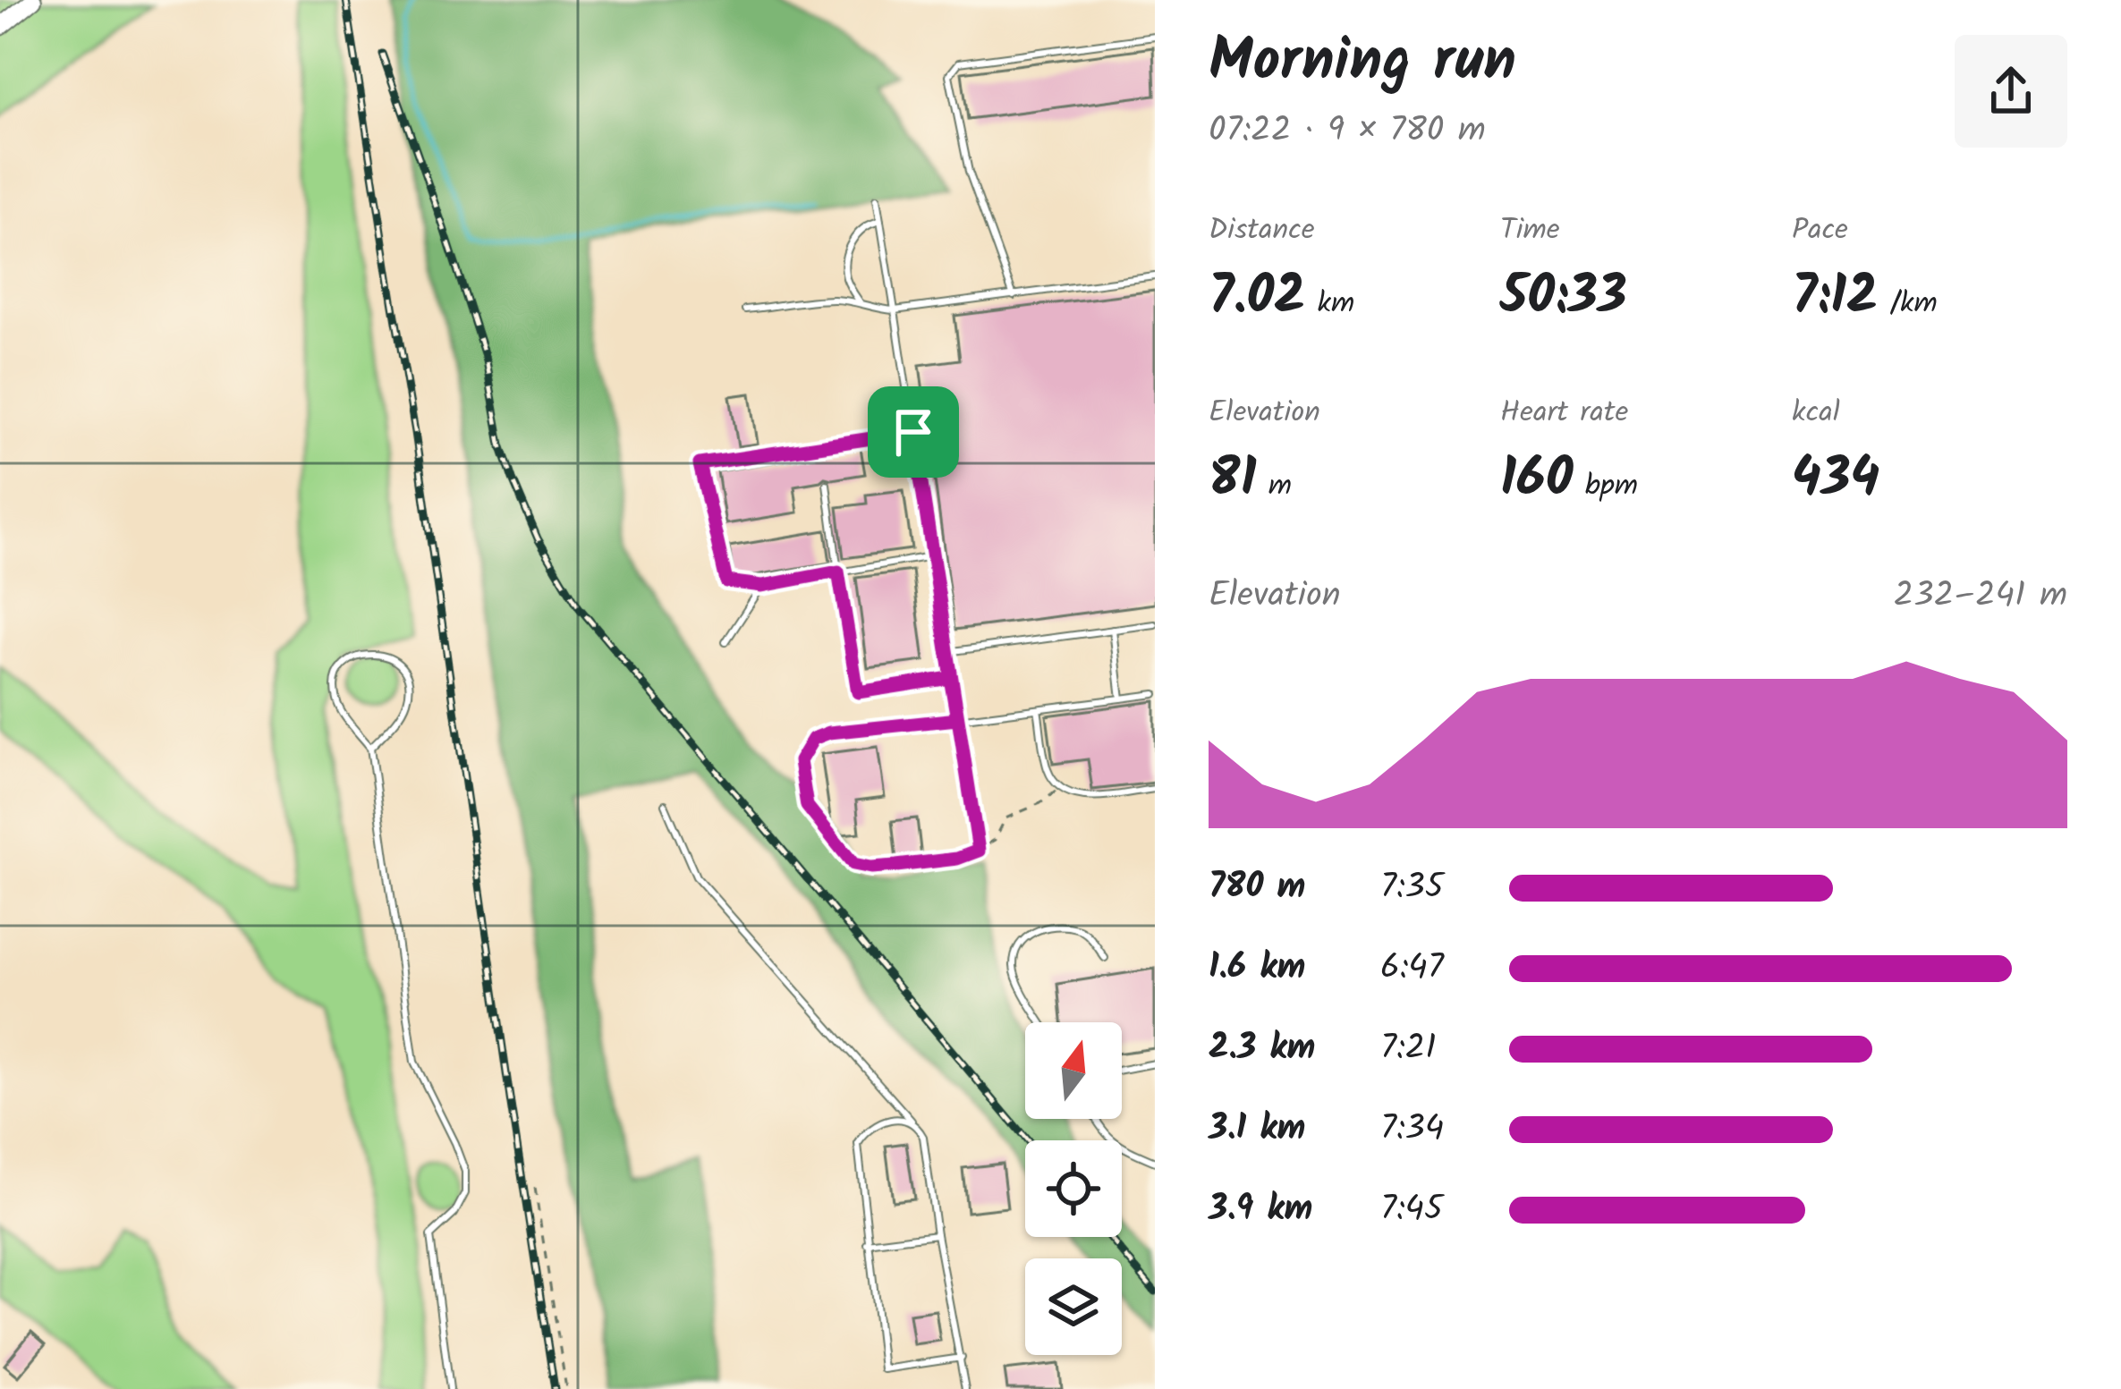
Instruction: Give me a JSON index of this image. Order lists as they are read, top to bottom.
{
  "north": "top",
  "page": {
    "heading": ["Morning run", "07:22 · 9 × 780 m"],
    "stats": [
      ["Distance", "7.02 km"],
      ["Time", "50:33"],
      ["Pace", "7:12 /km"],
      ["Elevation", "81 m"],
      ["Heart rate", "160 bpm"],
      ["kcal", "434"]
    ],
    "chart": ["Elevation", "232–241 m"],
    "list": [
      {
        "name": "780 m",
        "note": "7:35"
      },
      {
        "name": "1.6 km",
        "note": "6:47"
      },
      {
        "name": "2.3 km",
        "note": "7:21"
      },
      {
        "name": "3.1 km",
        "note": "7:34"
      },
      {
        "name": "3.9 km",
        "note": "7:45"
      }
    ]
  }
}
